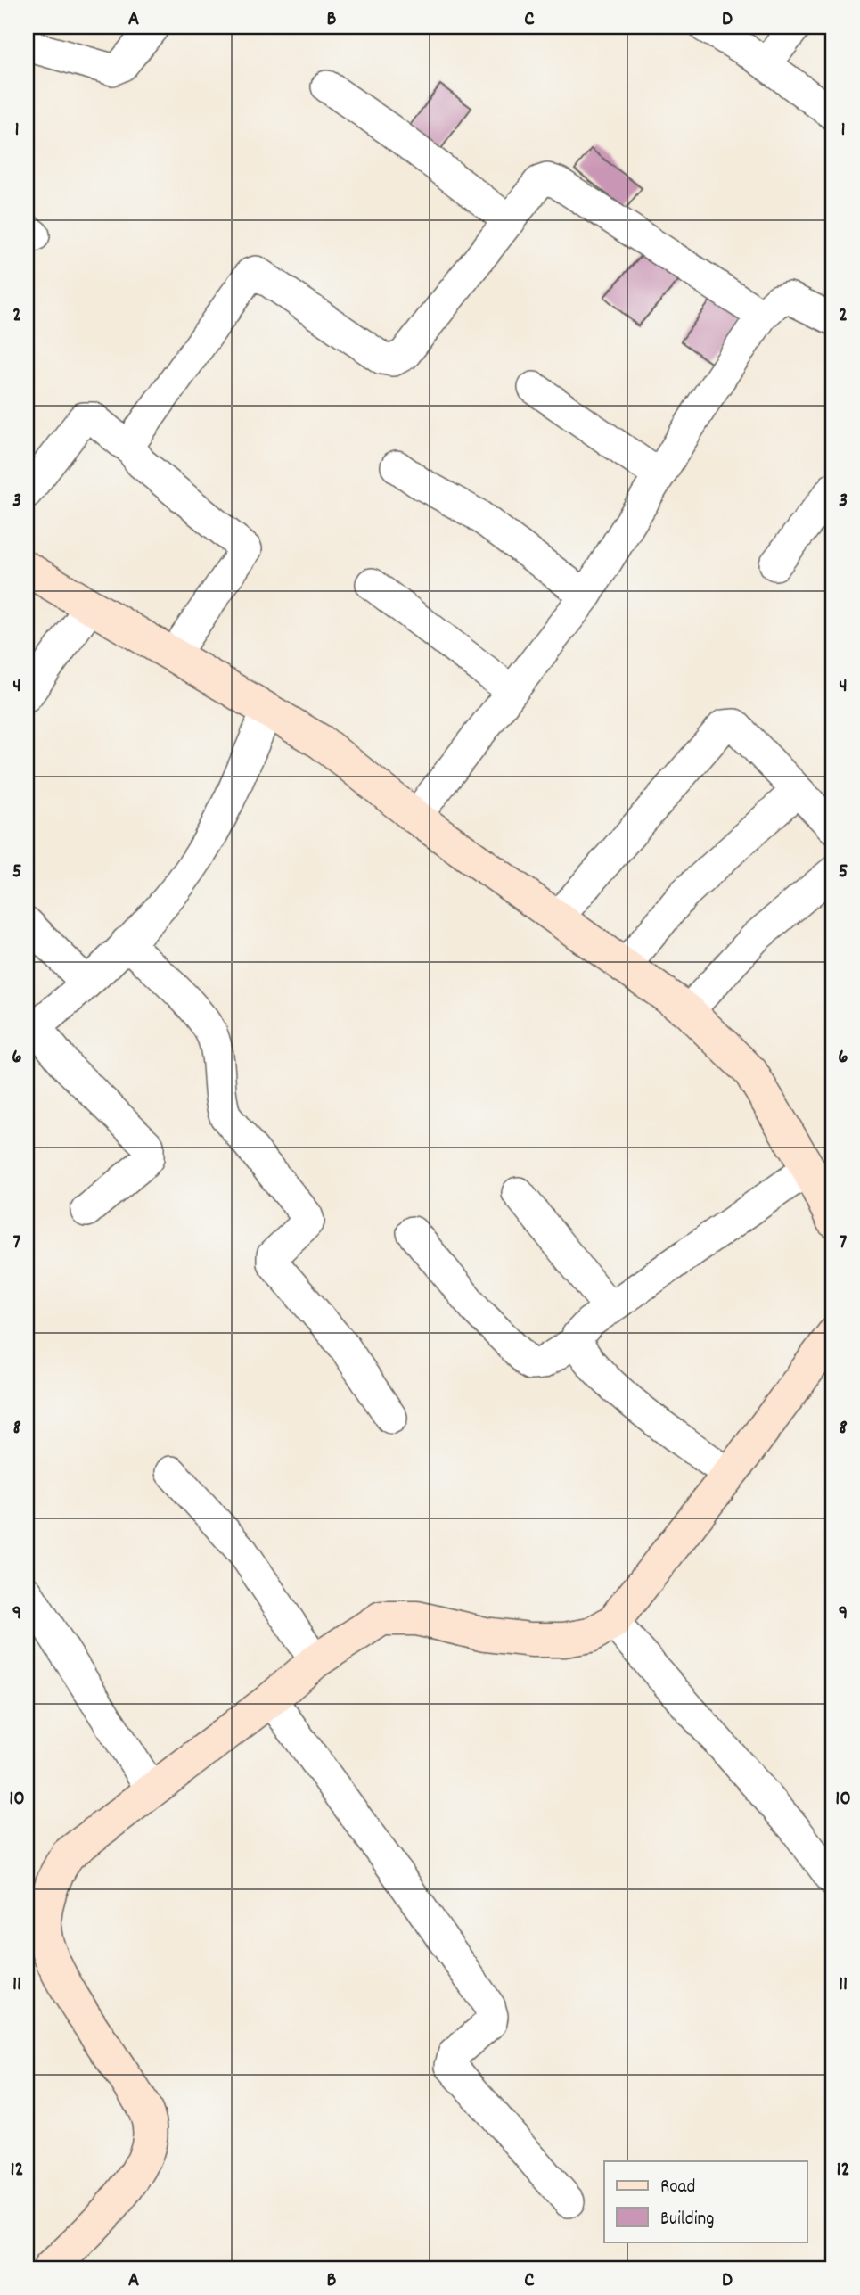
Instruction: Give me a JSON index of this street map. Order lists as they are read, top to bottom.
{
  "legend": ["Road", "Building"],
  "grid": {
    "columns": [
      "A",
      "B",
      "C",
      "D"
    ],
    "rows": [
      "1",
      "2",
      "3",
      "4",
      "5",
      "6",
      "7",
      "8",
      "9",
      "10",
      "11",
      "12"
    ]
  }
}
